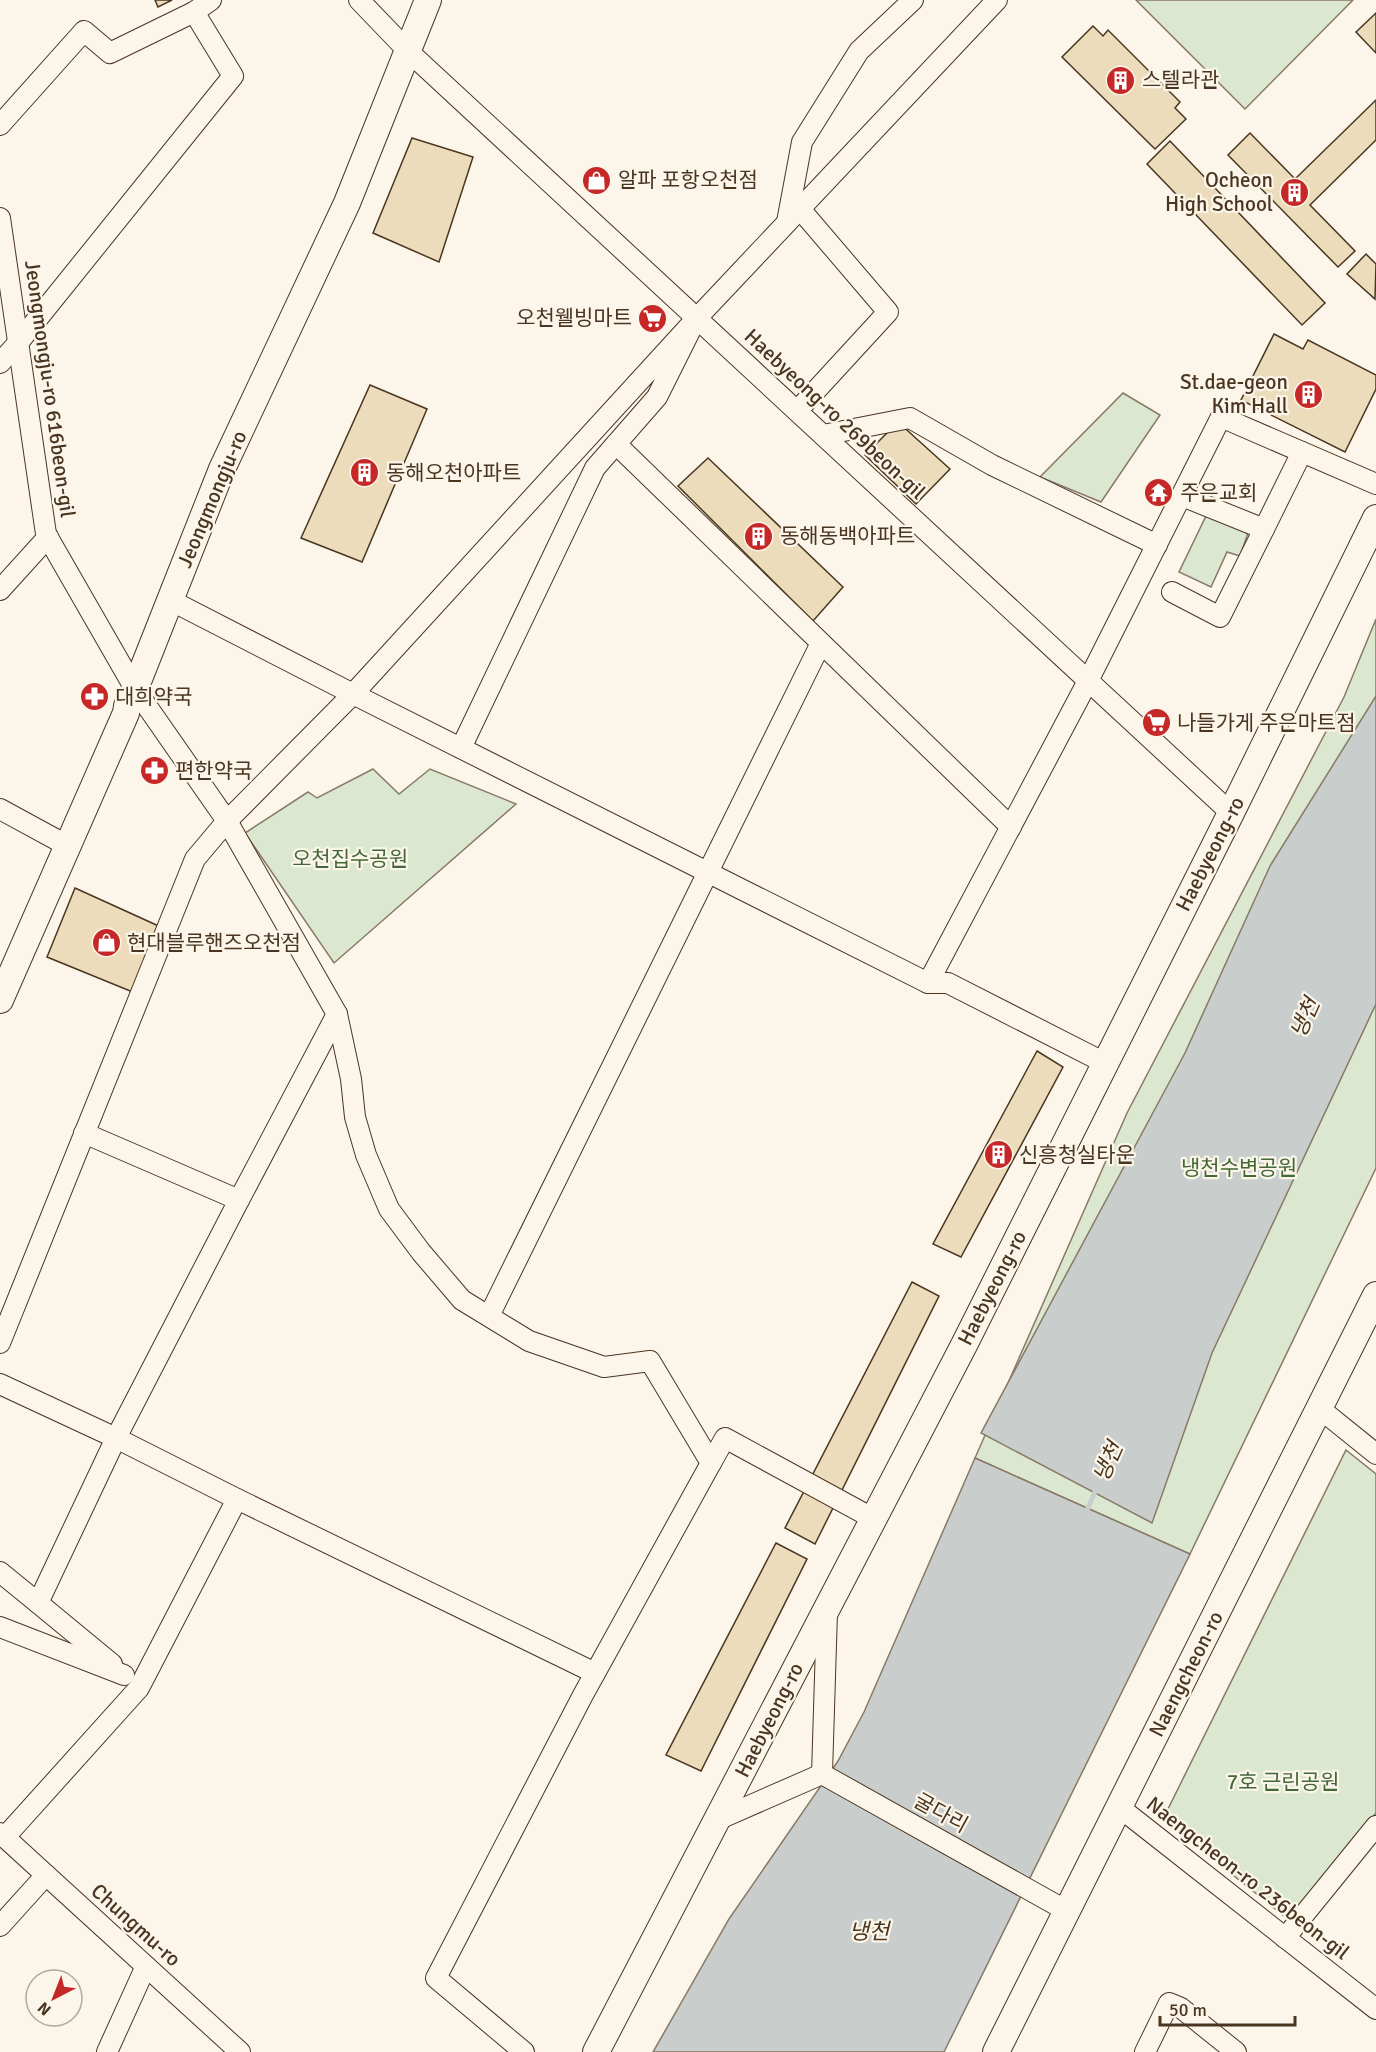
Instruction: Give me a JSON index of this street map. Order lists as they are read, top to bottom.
{
  "streets": {
    "main road": ["Jeongmongju-ro", "Haebyeong-ro", "Naengcheon-ro"],
    "street": [
      "Jeongmongju-ro 616beon-gil",
      "Haebyeong-ro 269beon-gil",
      "굴다리",
      "Naengcheon-ro 236beon-gil",
      "Chungmu-ro"
    ]
  },
  "crossings": [
    ["Jeongmongju-ro 616beon-gil", "Jeongmongju-ro"],
    ["Haebyeong-ro 269beon-gil", "Jeongmongju-ro"],
    ["Haebyeong-ro 269beon-gil", "Haebyeong-ro"],
    ["Naengcheon-ro", "굴다리"],
    ["Naengcheon-ro", "Naengcheon-ro 236beon-gil"]
  ],
  "water": ["냉천"],
  "parks": ["오천집수공원", "냉천수변공원", "7호 근린공원"],
  "places": {
    "building": [
      "스텔라관",
      "Ocheon High School",
      "St.dae-geon Kim Hall",
      "동해오천아파트",
      "동해동백아파트",
      "신흥청실타운"
    ],
    "shop": ["알파 포항오천점", "현대블루핸즈오천점"],
    "supermarket": ["오천웰빙마트", "나들가게 주은마트점"],
    "temple": ["주은교회"],
    "pharmacy": ["대희약국", "편한약국"]
  },
  "scale_bar": "50 m",
  "north": "bottom left"
}
